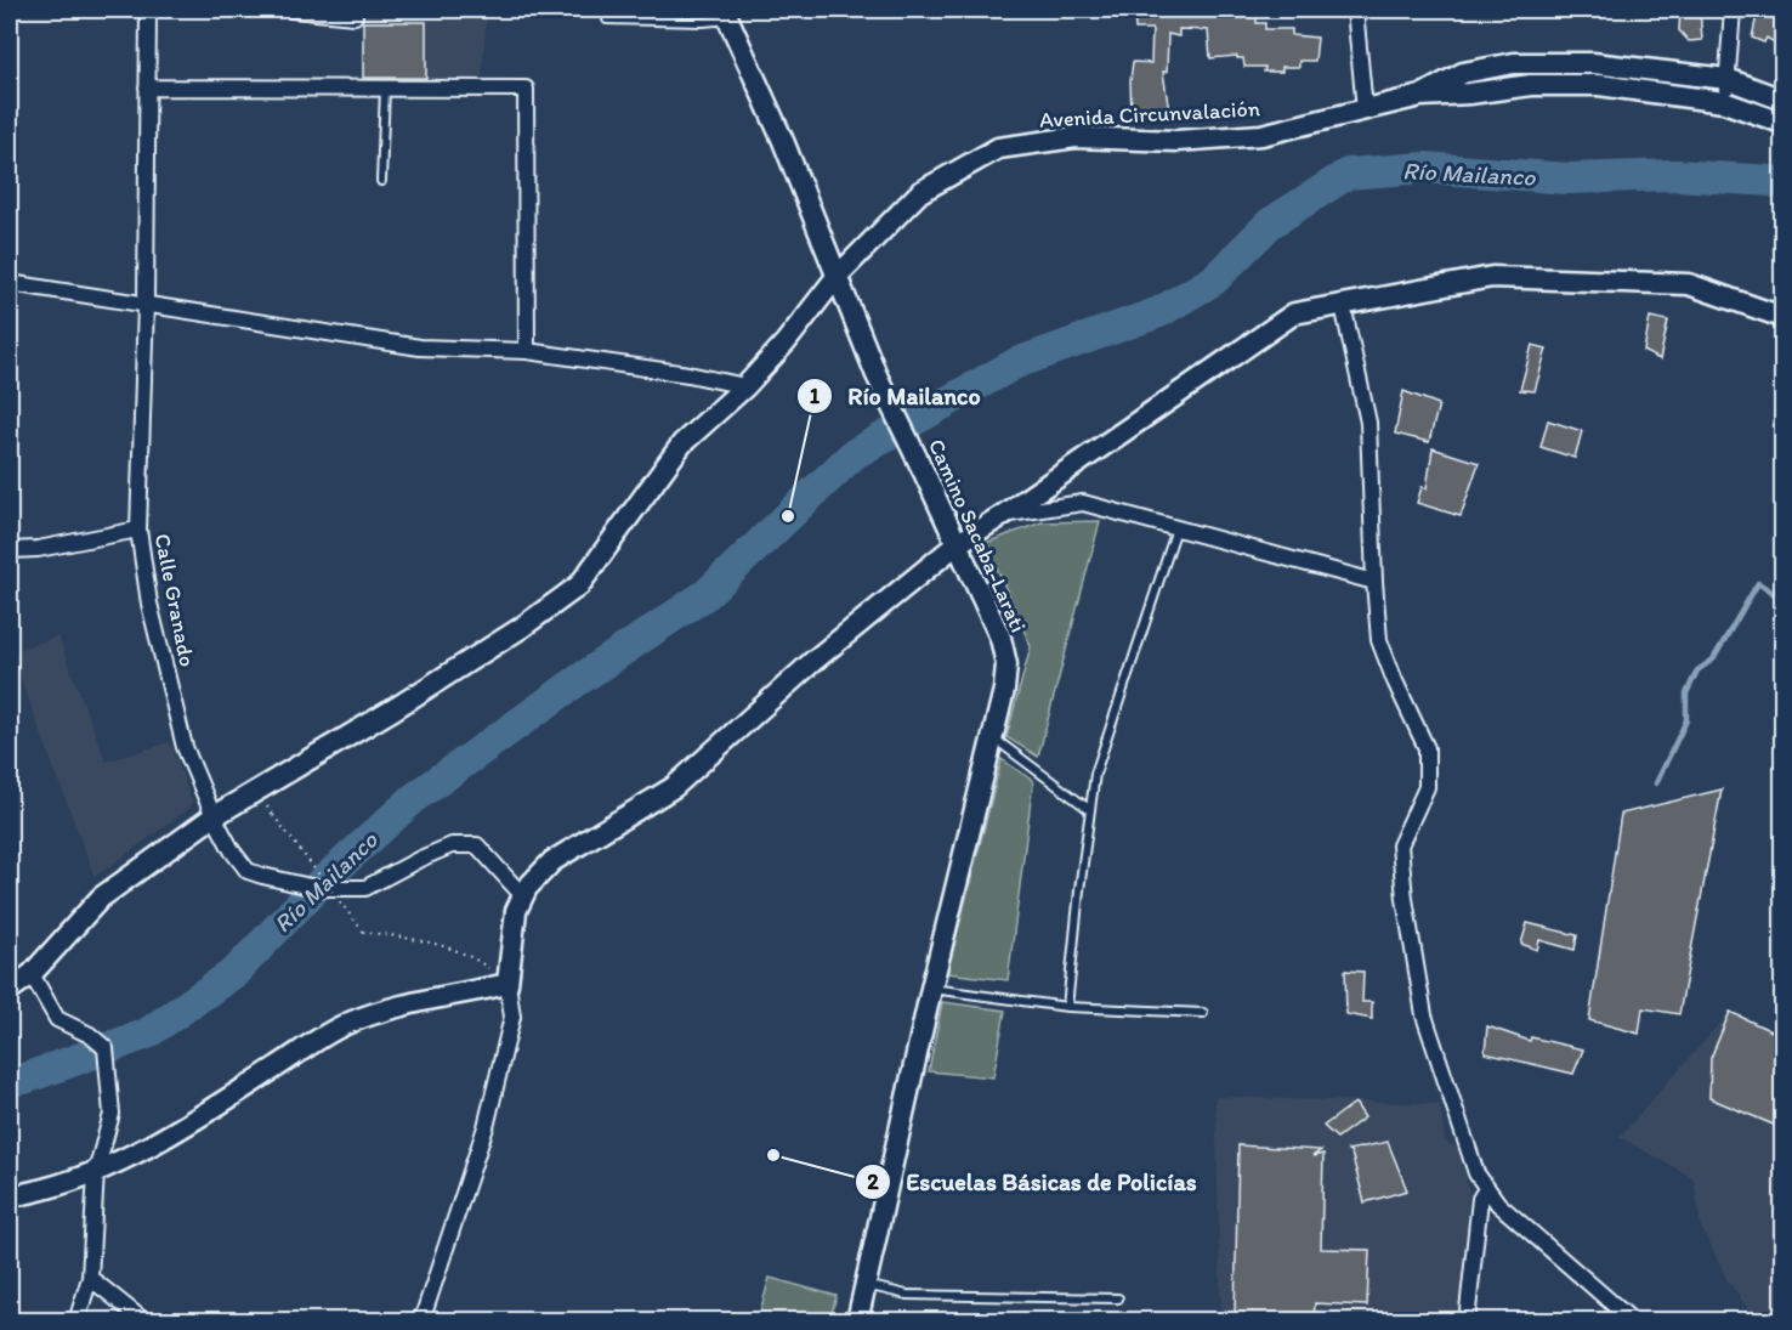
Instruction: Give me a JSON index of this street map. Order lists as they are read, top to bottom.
{
  "streets": {
    "street": ["Avenida Circunvalación", "Camino Sacaba-Larati", "Calle Granado"]
  },
  "crossings": [
    ["Avenida Circunvalación", "Camino Sacaba-Larati"],
    ["Avenida Circunvalación", "Calle Granado"]
  ],
  "water": ["Río Mailanco"],
  "places": ["Río Mailanco", "Escuelas Básicas de Policías"]
}
